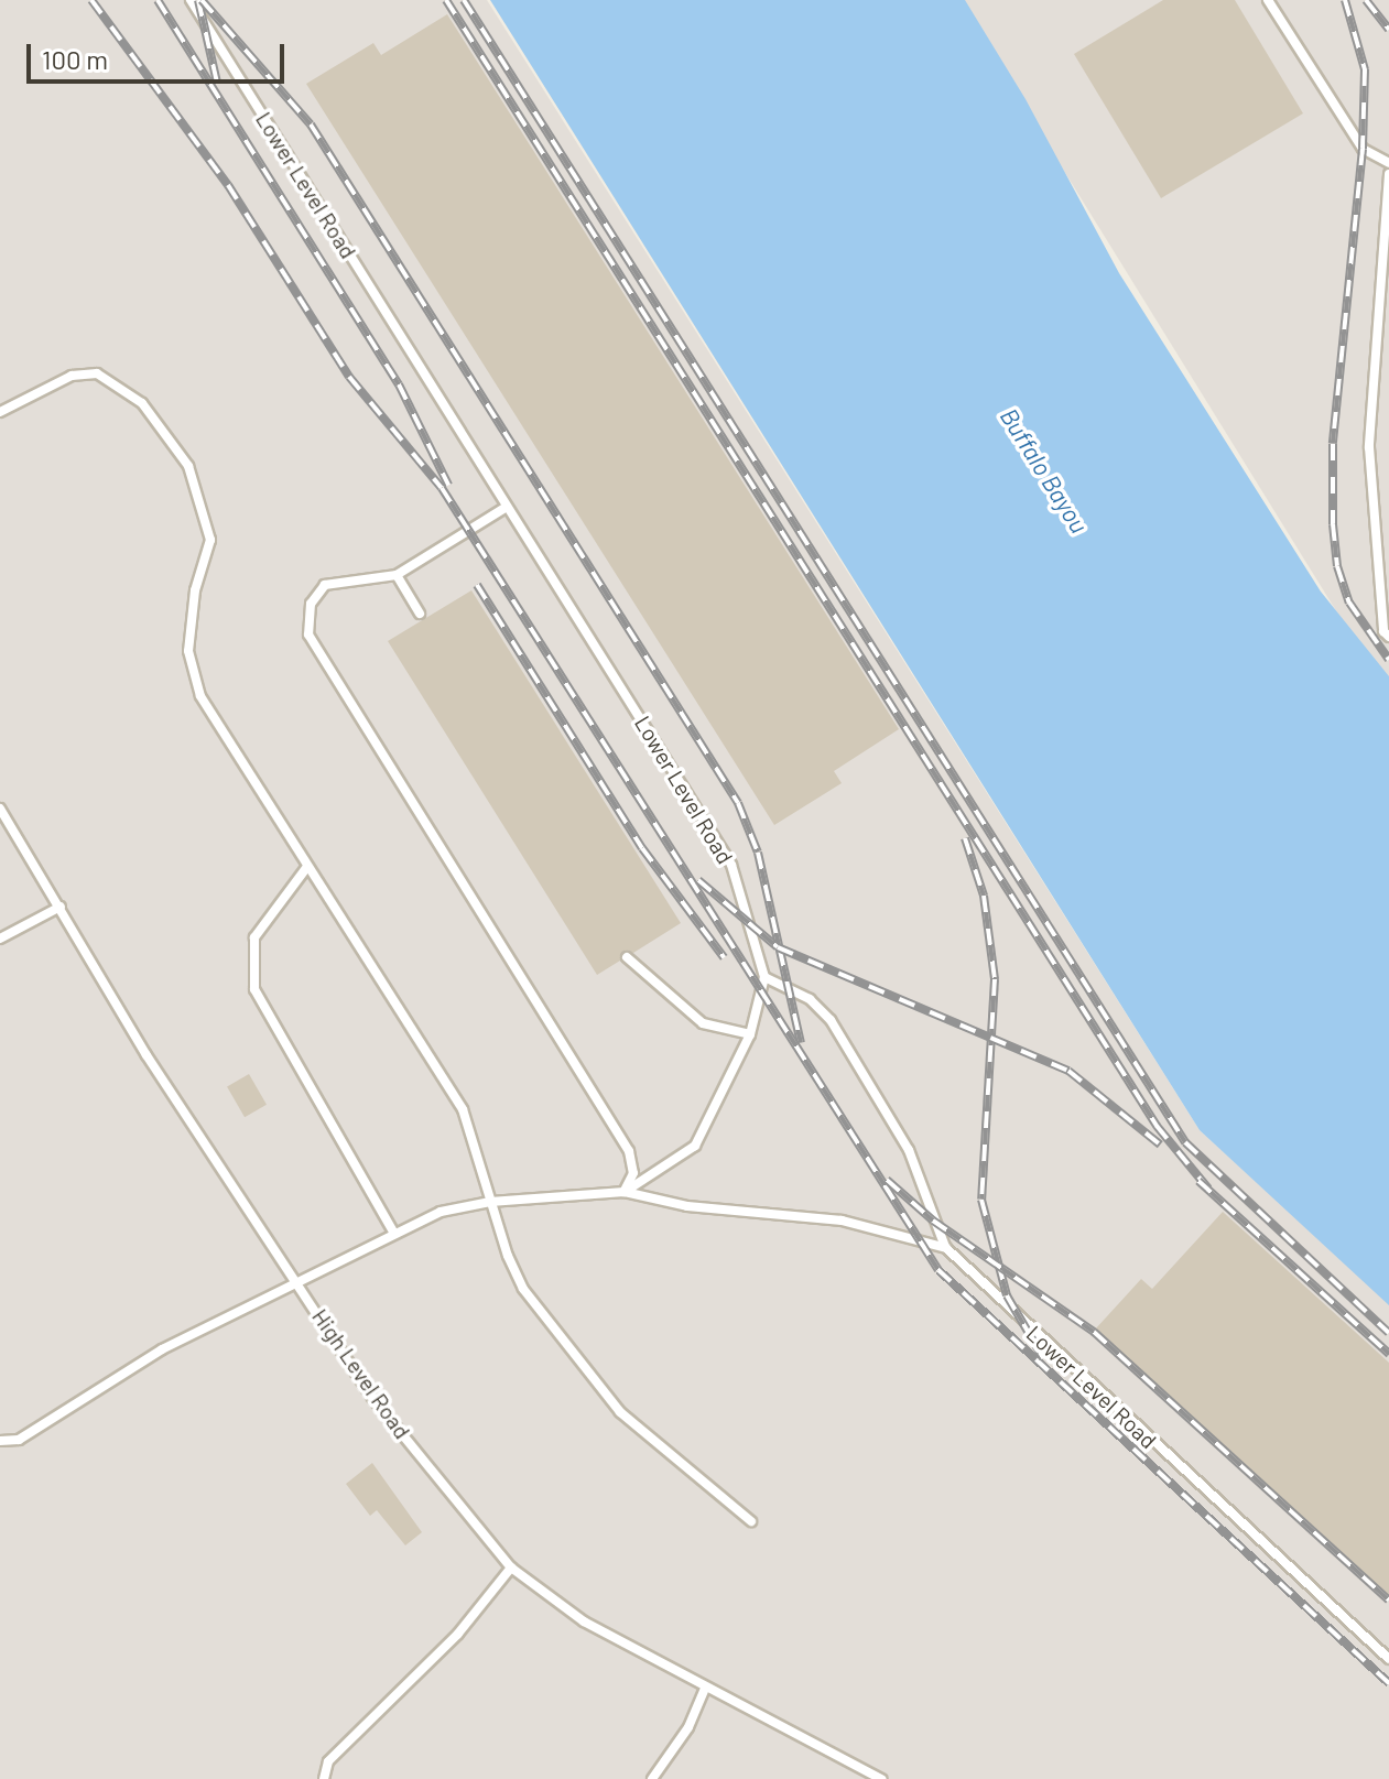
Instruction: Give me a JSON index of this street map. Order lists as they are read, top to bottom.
{
  "streets": {
    "lane": ["Lower Level Road", "High Level Road"]
  },
  "water": ["Buffalo Bayou"],
  "scale_bar": "100 m"
}
